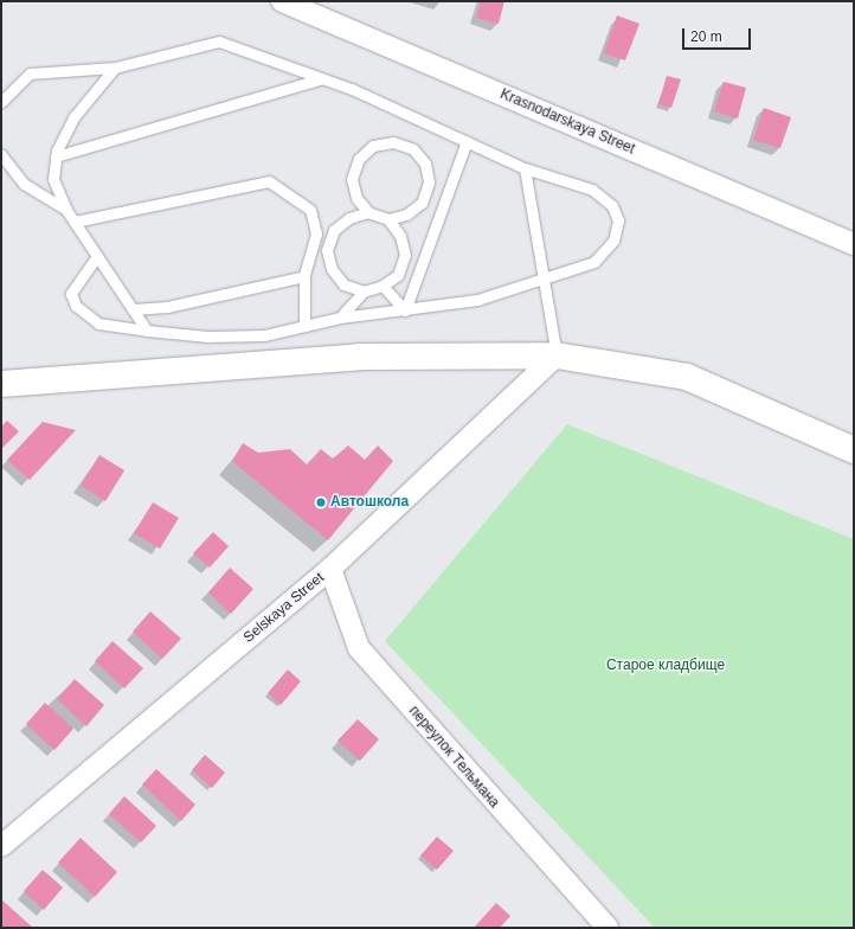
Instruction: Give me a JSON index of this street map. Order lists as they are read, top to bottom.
{
  "streets": {
    "street": ["Krasnodarskaya Street", "Selskaya Street", "переулок Тельмана"]
  },
  "crossings": [
    ["Selskaya Street", "переулок Тельмана"]
  ],
  "parks": ["Старое кладбище"],
  "places": ["Автошкола"],
  "scale_bar": "20 m"
}
